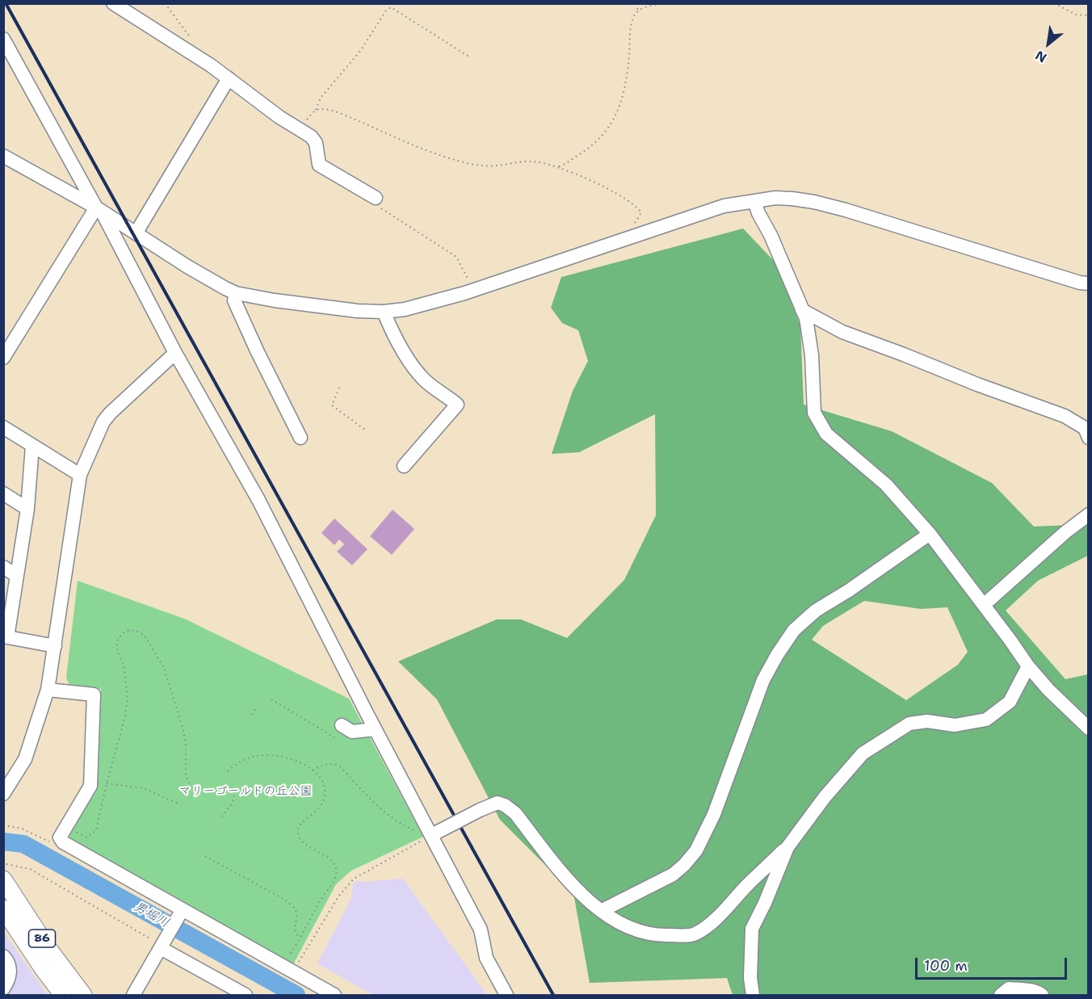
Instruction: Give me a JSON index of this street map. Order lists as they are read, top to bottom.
{
  "streets": {
    "main road": ["86"]
  },
  "water": ["男堀川"],
  "parks": ["マリーゴールドの丘公園"],
  "scale_bar": "100 m",
  "north": "bottom left"
}
